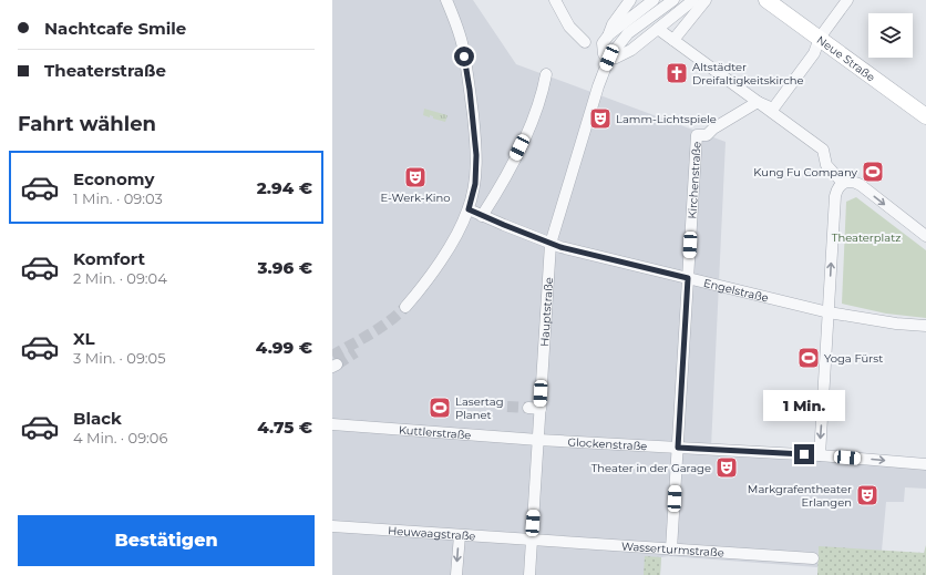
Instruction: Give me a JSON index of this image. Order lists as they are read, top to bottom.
{
  "streets": {
    "street": [
      "Neue Straße",
      "Kirchenstraße",
      "Engelstraße",
      "Hauptstraße",
      "Kuttlerstraße",
      "Glockenstraße",
      "Heuwaagstraße",
      "Wasserturmstraße"
    ]
  },
  "crossings": [
    ["Kirchenstraße", "Engelstraße"],
    ["Kirchenstraße", "Glockenstraße"],
    ["Kirchenstraße", "Wasserturmstraße"],
    ["Engelstraße", "Hauptstraße"],
    ["Hauptstraße", "Kuttlerstraße"],
    ["Hauptstraße", "Glockenstraße"],
    ["Hauptstraße", "Heuwaagstraße"],
    ["Hauptstraße", "Wasserturmstraße"],
    ["Kuttlerstraße", "Glockenstraße"],
    ["Heuwaagstraße", "Wasserturmstraße"]
  ],
  "parks": ["Theaterplatz"],
  "places": {
    "church": ["Altstädter Dreifaltigkeitskirche"],
    "theatre": [
      "Lamm-Lichtspiele",
      "E-Werk-Kino",
      "Theater in der Garage",
      "Markgrafentheater Erlangen"
    ],
    "sports": ["Kung Fu Company", "Yoga Fürst", "Lasertag Planet"]
  },
  "page": {
    "banner": ["Nachtcafe Smile", "Theaterstraße"],
    "heading": "Fahrt wählen",
    "list": [
      {
        "name": "Economy",
        "note": "1 Min. · 09:03",
        "value": "2.94 €"
      },
      {
        "name": "Komfort",
        "note": "2 Min. · 09:04",
        "value": "3.96 €"
      },
      {
        "name": "XL",
        "note": "3 Min. · 09:05",
        "value": "4.99 €"
      },
      {
        "name": "Black",
        "note": "4 Min. · 09:06",
        "value": "4.75 €"
      }
    ],
    "bubble": "1 Min.",
    "buttons": "Bestätigen"
  }
}
